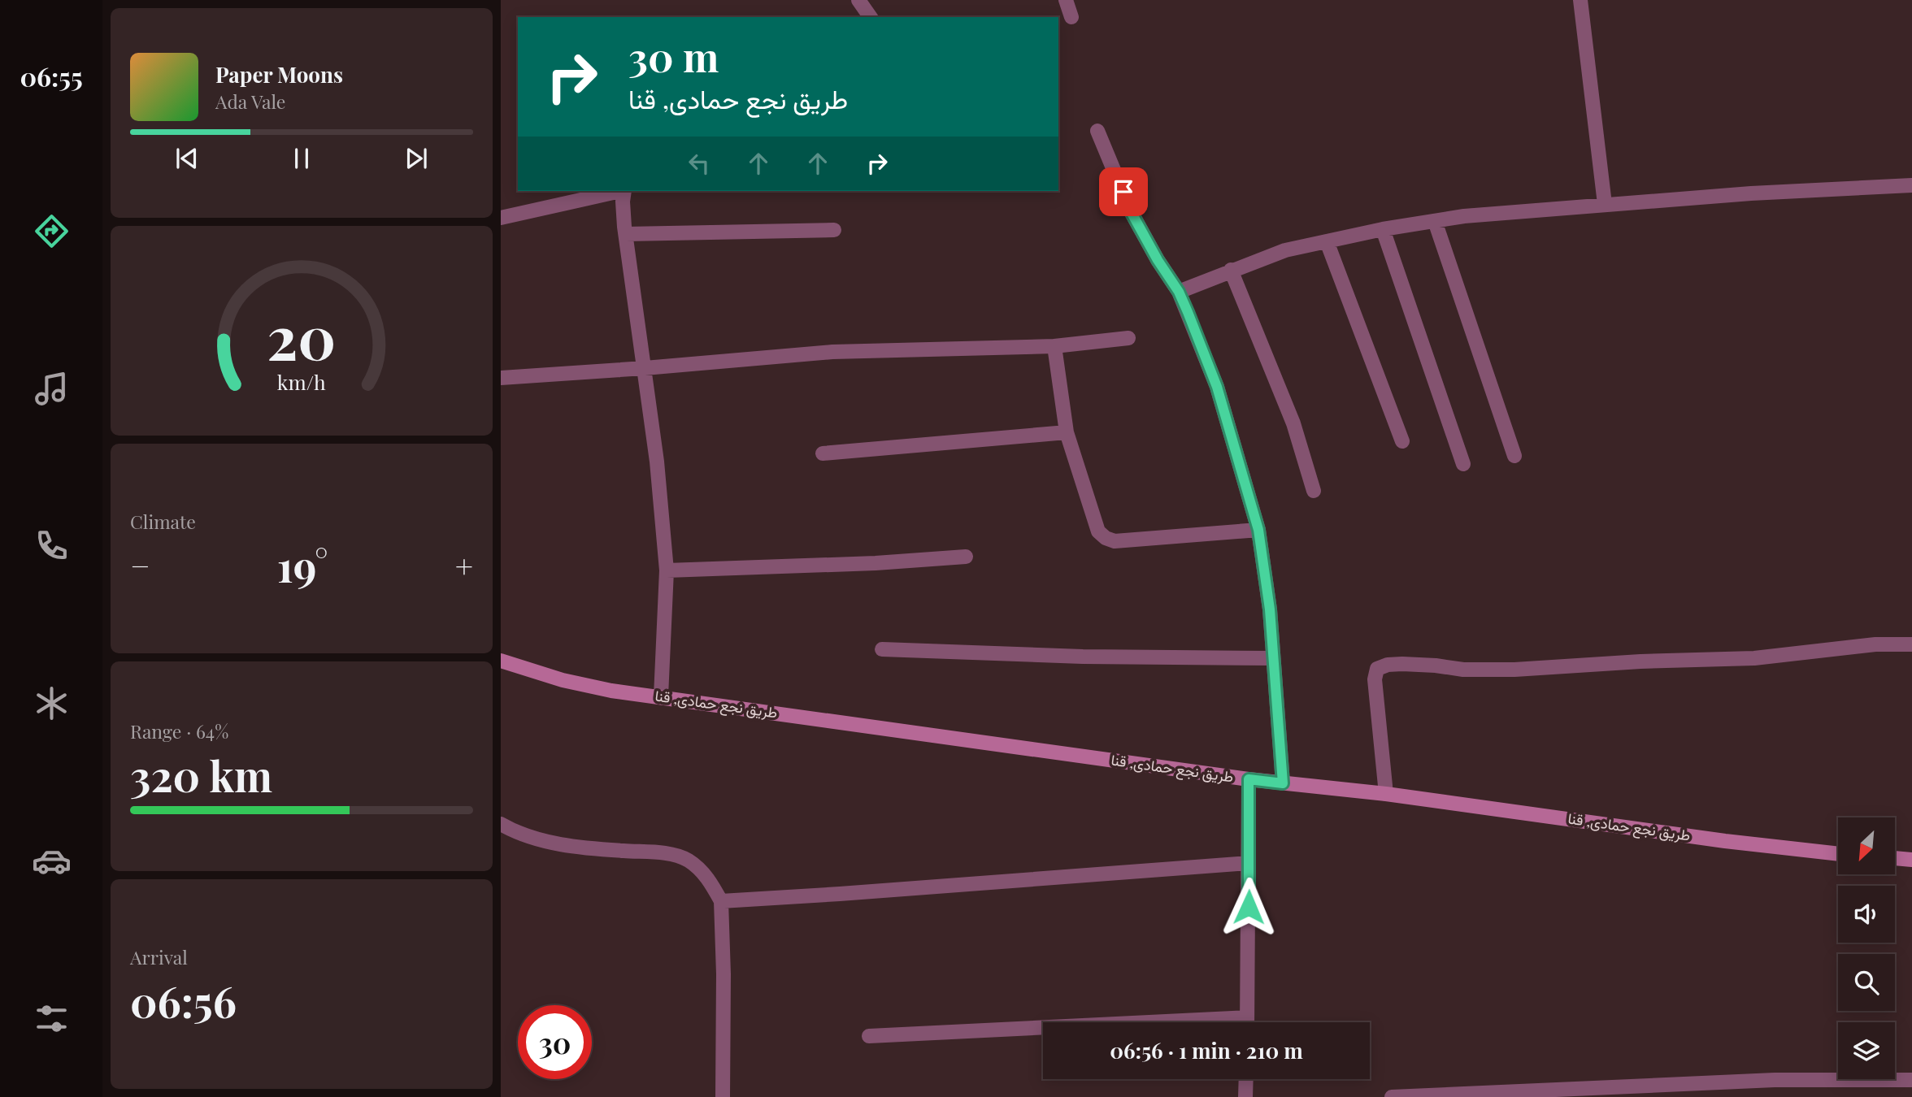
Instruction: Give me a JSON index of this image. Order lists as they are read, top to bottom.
{
  "streets": {
    "main road": ["طريق نجع حمادى, قنا"]
  },
  "north": "bottom left",
  "page": {
    "tabs": "06:55",
    "turn": ["30 m", "طريق نجع حمادى, قنا"],
    "song": ["Paper Moons", "Ada Vale"],
    "tile": [
      "Climate",
      ["Range · 64%", "320 km"],
      ["Arrival", "06:56"]
    ],
    "heat": ["−", "19°", "+"],
    "limit": "30",
    "trip": "06:56 · 1 min · 210 m",
    "gauge": ["20", "km/h"]
  }
}
